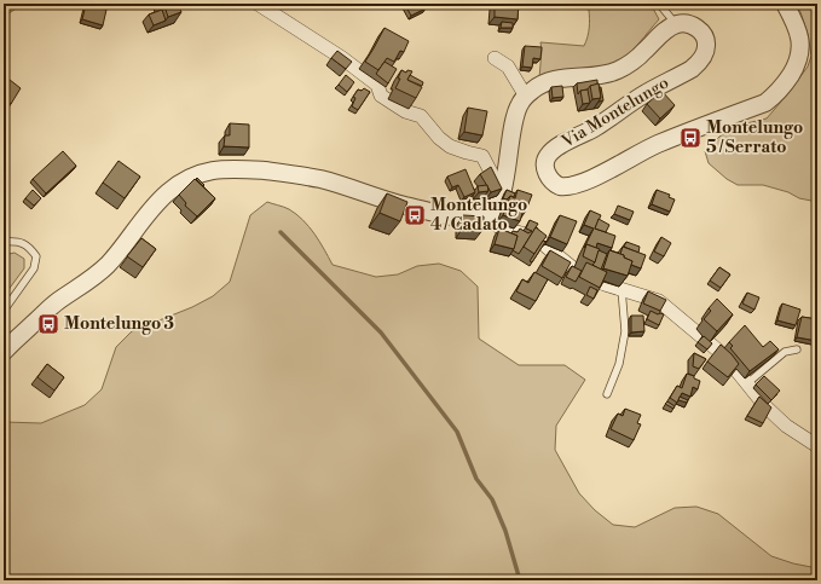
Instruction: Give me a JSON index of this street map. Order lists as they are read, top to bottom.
{
  "streets": {
    "street": ["Via Montelungo"]
  },
  "places": {
    "bus stop": ["Montelungo 5 / Serrato", "Montelungo 4 / Cadato", "Montelungo 3"]
  }
}
